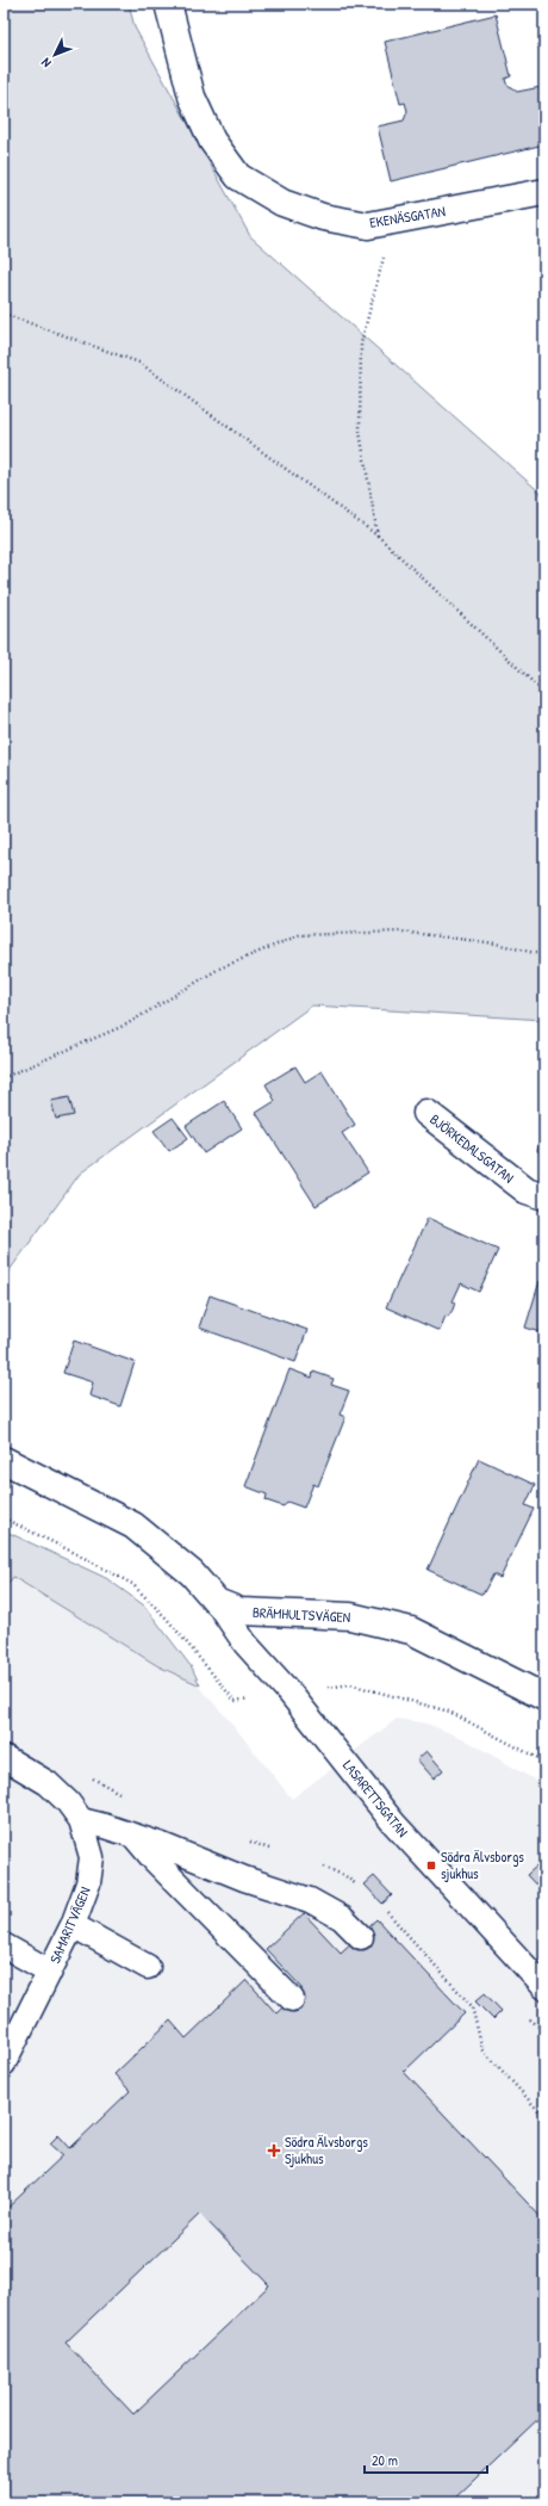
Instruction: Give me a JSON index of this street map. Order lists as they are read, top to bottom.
{
  "streets": {
    "street": ["EKENÄSGATAN", "BJÖRKEDALSGATAN", "BRÄMHULTSVÄGEN"],
    "lane": ["LASARETTSGATAN", "SAMARITVÄGEN"]
  },
  "crossings": [
    ["BRÄMHULTSVÄGEN", "LASARETTSGATAN"]
  ],
  "places": {
    "transit": ["Södra Älvsborgs sjukhus"],
    "health": ["Södra Älvsborgs Sjukhus"]
  },
  "scale_bar": "20 m",
  "north": "bottom left"
}
